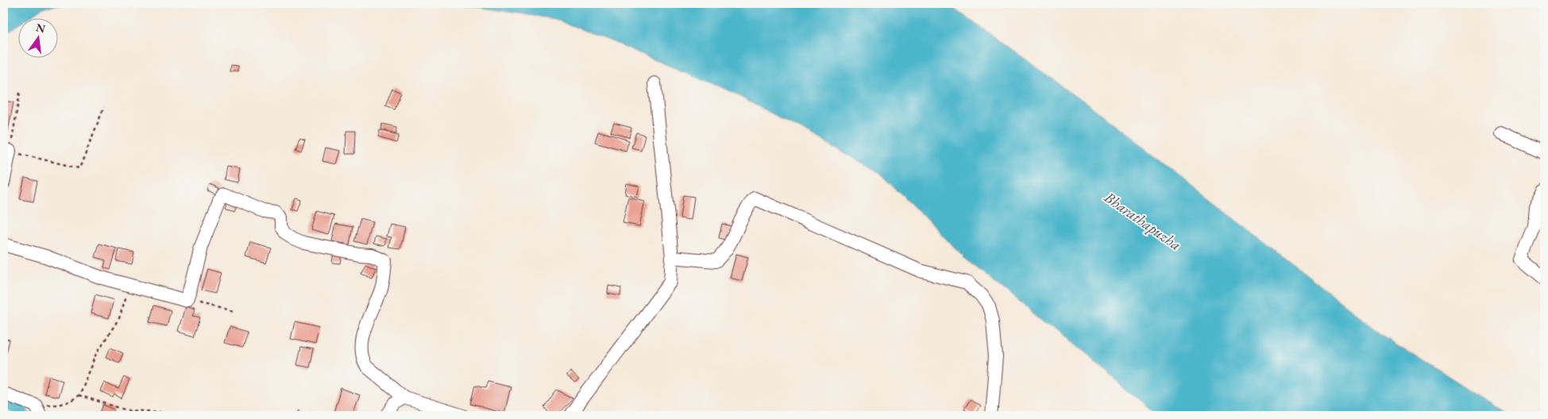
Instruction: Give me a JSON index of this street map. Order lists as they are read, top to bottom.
{
  "water": ["Bharathapuzha"],
  "north": "top"
}
